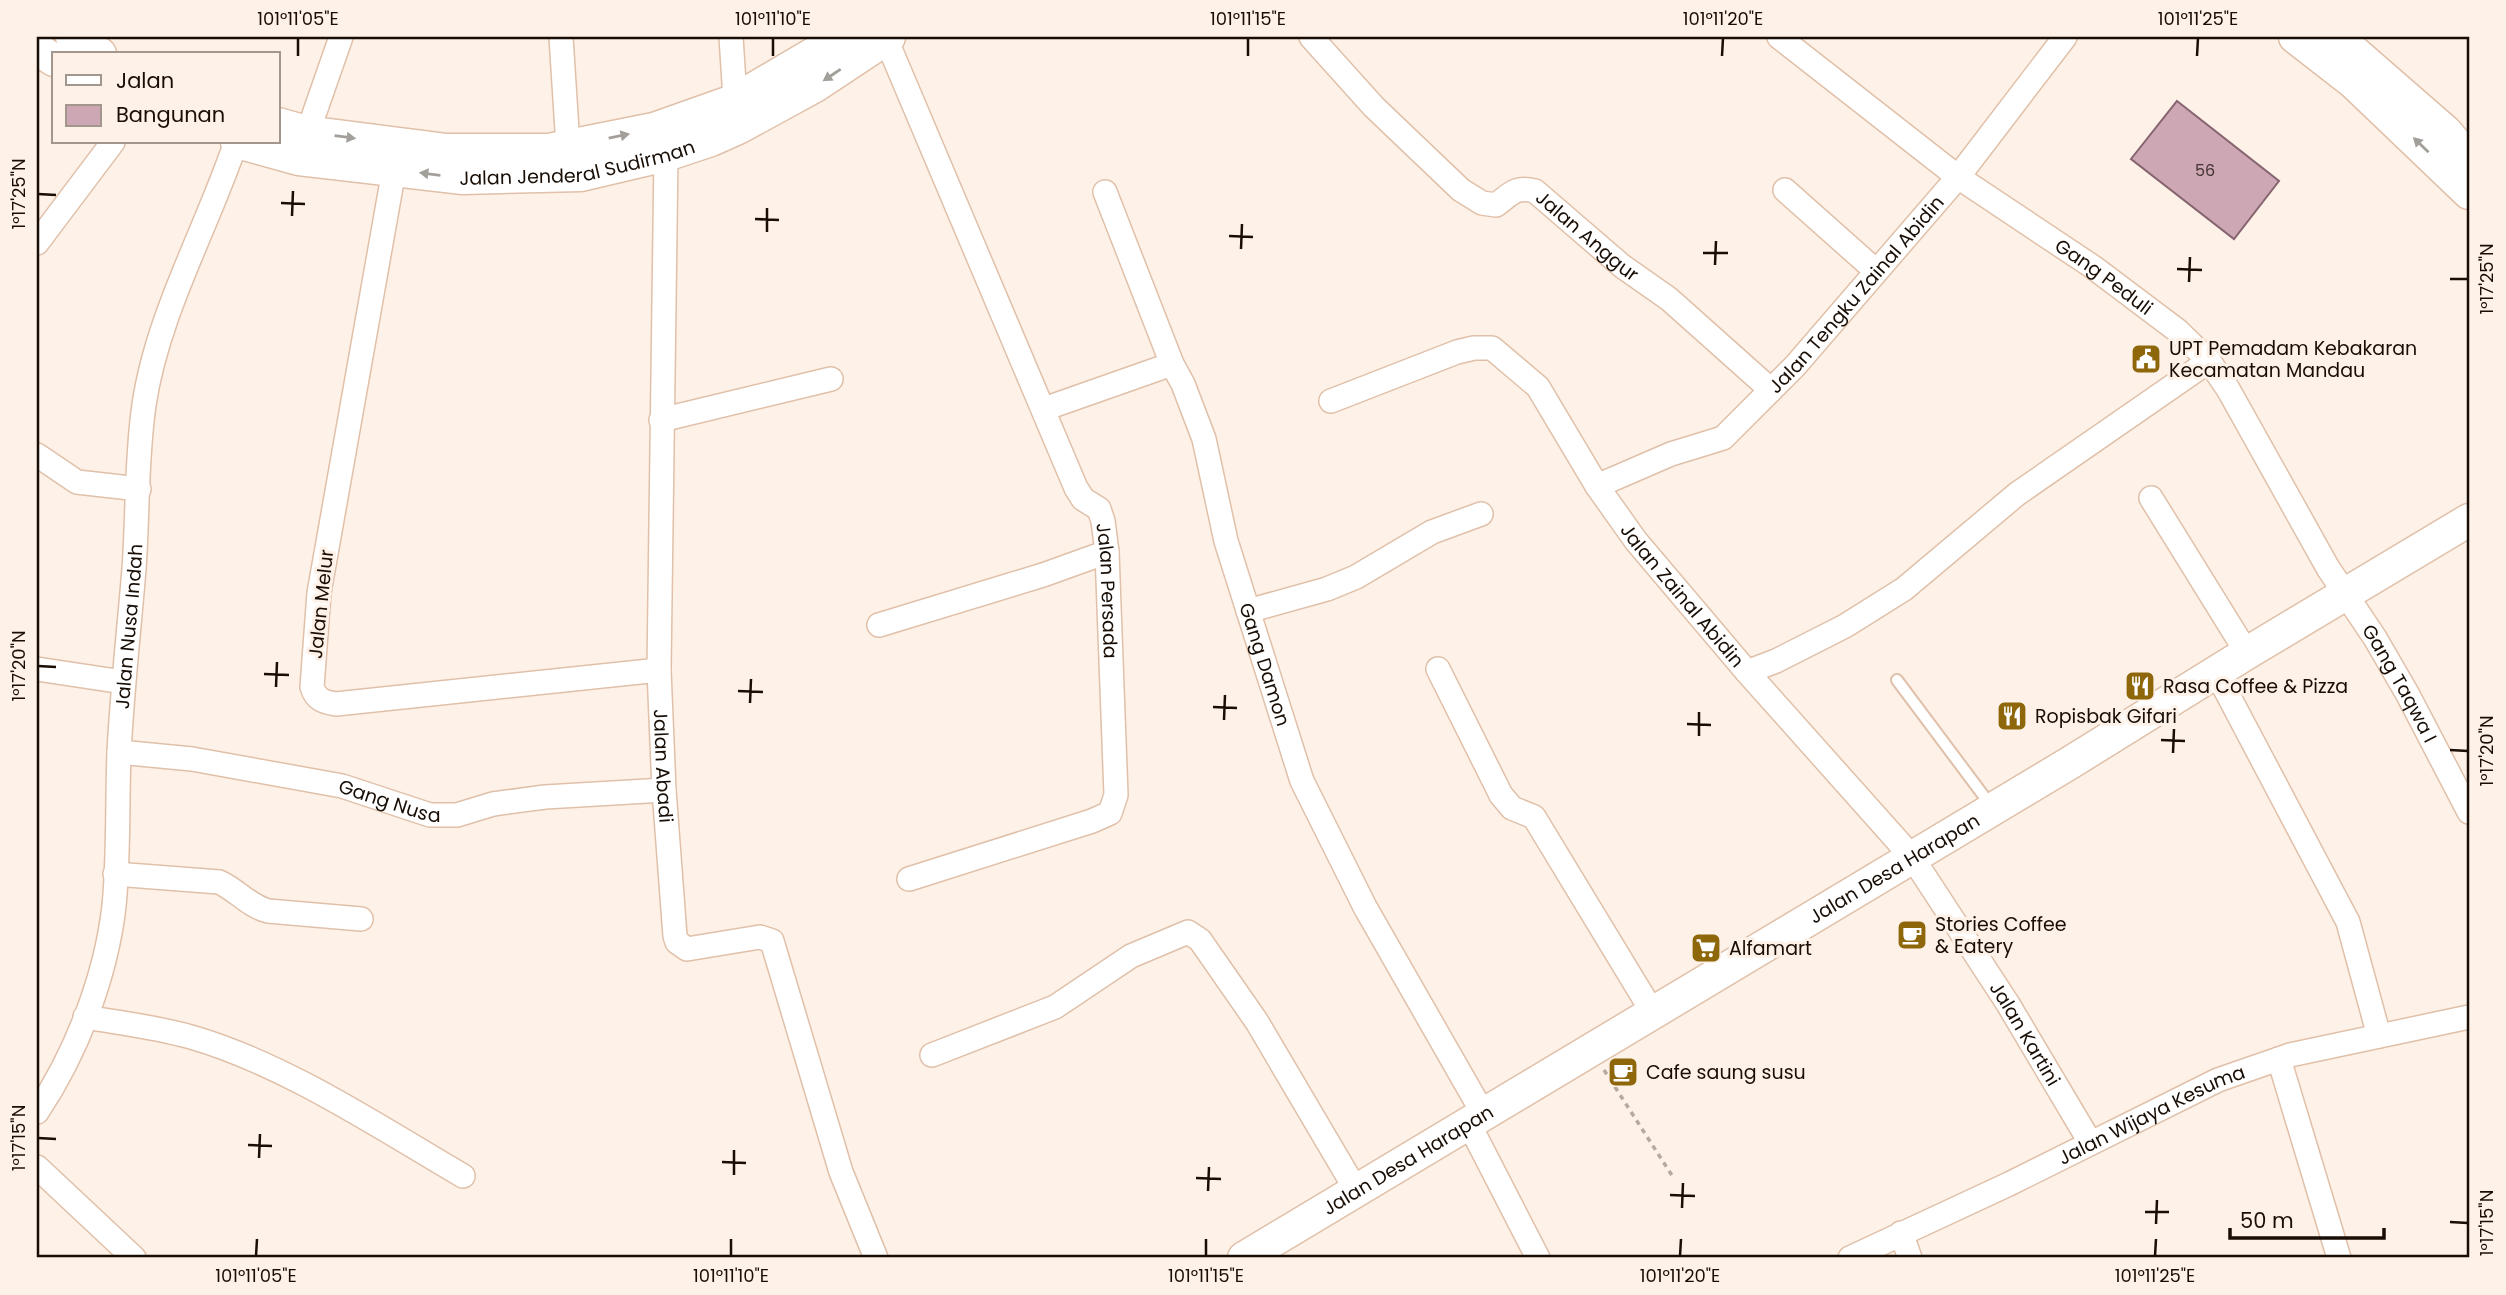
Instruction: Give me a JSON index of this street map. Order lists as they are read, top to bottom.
{
  "streets": {
    "street": [
      "Jalan Jenderal Sudirman",
      "Jalan Anggur",
      "Gang Peduli",
      "Jalan Tengku Zainal Abidin",
      "Jalan Persada",
      "Jalan Zainal Abidin",
      "Jalan Melur",
      "Jalan Nusa Indah",
      "Gang Damon",
      "Gang Taqwa I",
      "Jalan Abadi",
      "Gang Nusa",
      "Jalan Desa Harapan",
      "Jalan Kartini",
      "Jalan Wijaya Kesuma"
    ]
  },
  "crossings": [
    ["Jalan Jenderal Sudirman", "Jalan Persada"],
    ["Jalan Jenderal Sudirman", "Jalan Melur"],
    ["Jalan Jenderal Sudirman", "Jalan Abadi"],
    ["Jalan Anggur", "Jalan Tengku Zainal Abidin"],
    ["Gang Peduli", "Jalan Tengku Zainal Abidin"],
    ["Gang Peduli", "Gang Taqwa I"],
    ["Gang Peduli", "Jalan Desa Harapan"],
    ["Jalan Tengku Zainal Abidin", "Jalan Zainal Abidin"],
    ["Jalan Zainal Abidin", "Jalan Desa Harapan"],
    ["Jalan Zainal Abidin", "Jalan Kartini"],
    ["Jalan Melur", "Jalan Abadi"],
    ["Jalan Nusa Indah", "Gang Nusa"],
    ["Gang Damon", "Jalan Desa Harapan"],
    ["Gang Taqwa I", "Jalan Desa Harapan"],
    ["Jalan Abadi", "Gang Nusa"],
    ["Jalan Desa Harapan", "Jalan Kartini"],
    ["Jalan Kartini", "Jalan Wijaya Kesuma"]
  ],
  "places": {
    "public building": ["UPT Pemadam Kebakaran Kecamatan Mandau"],
    "restaurant": ["Rasa Coffee & Pizza", "Ropisbak Gifari"],
    "cafe": ["Stories Coffee & Eatery", "Cafe saung susu"],
    "supermarket": ["Alfamart"]
  },
  "house_numbers": ["56"],
  "legend": ["Jalan", "Bangunan"],
  "scale_bar": "50 m",
  "coordinates": [
    "101°11'05\"E",
    "101°11'10\"E",
    "101°11'15\"E",
    "101°11'20\"E",
    "101°11'25\"E",
    "1°17'25\"N",
    "1°17'20\"N",
    "1°17'15\"N"
  ]
}
